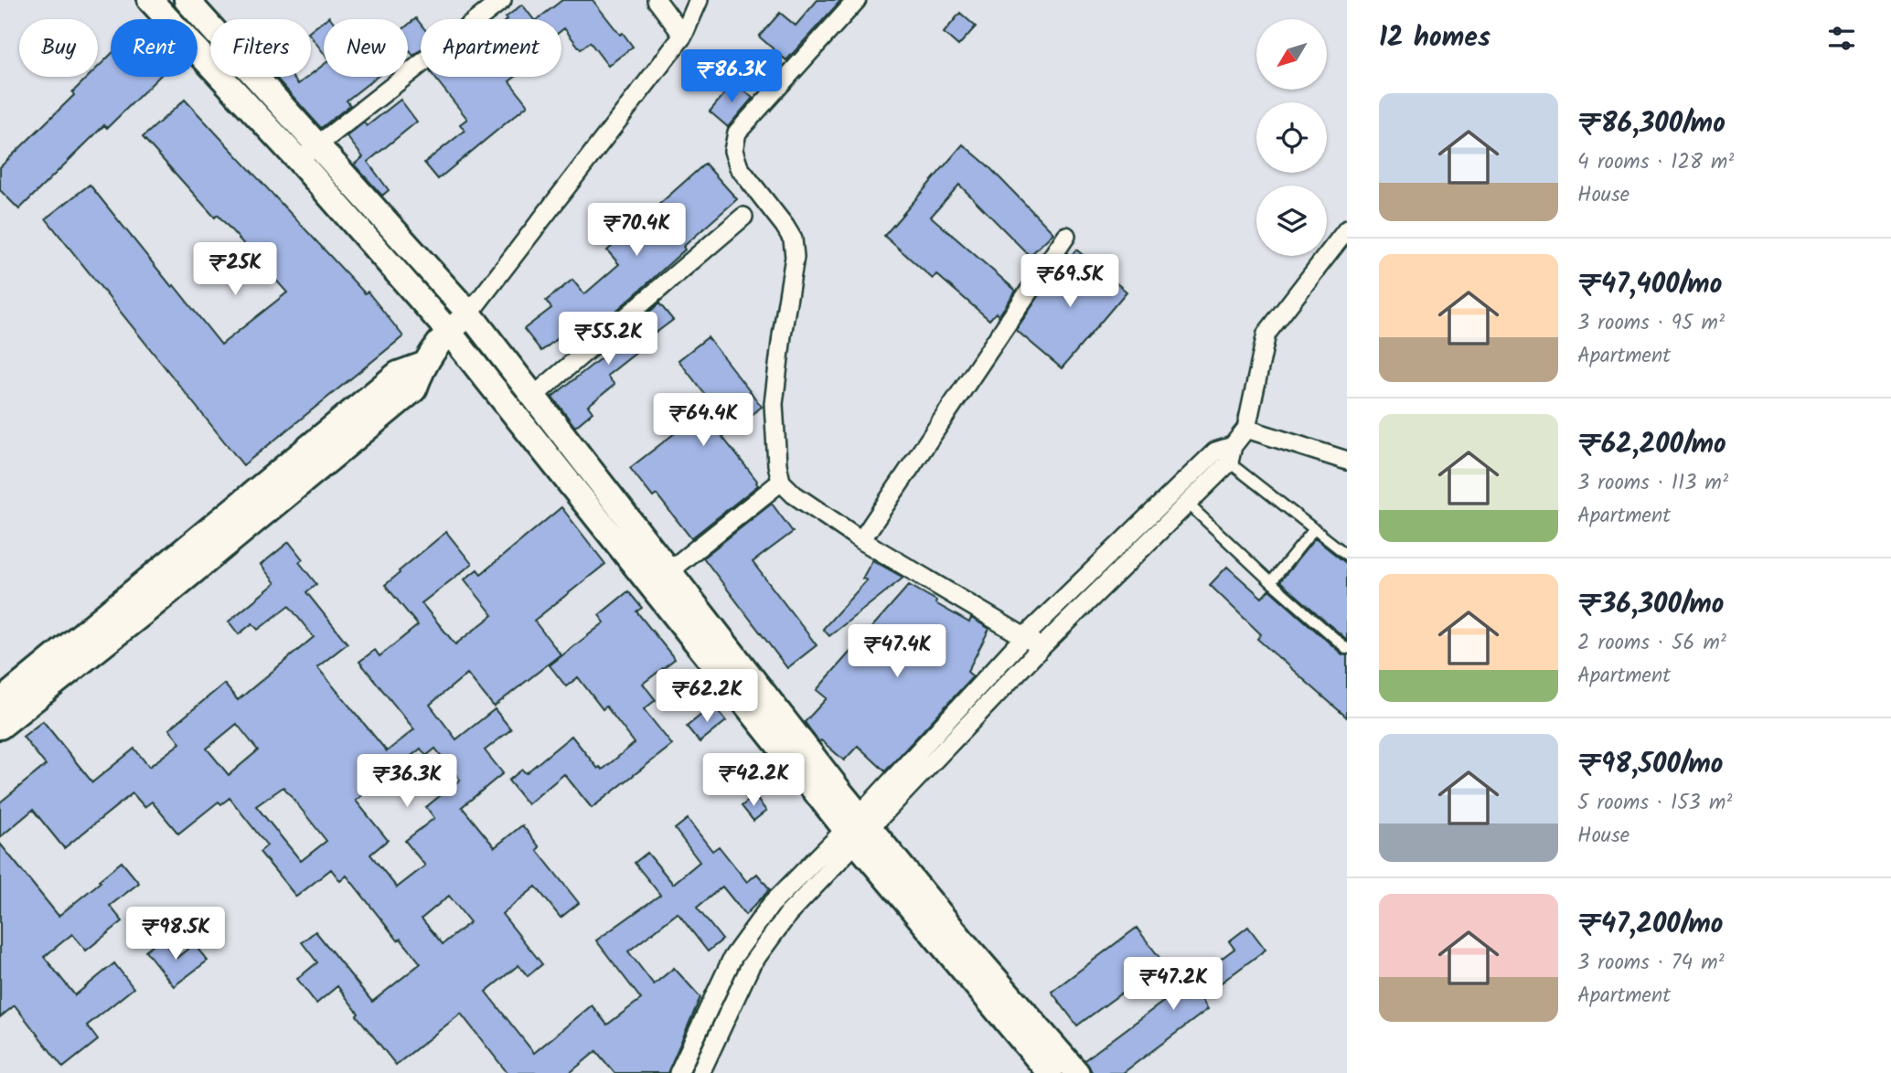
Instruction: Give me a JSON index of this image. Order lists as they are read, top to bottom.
{
  "north": "bottom left",
  "page": {
    "heading": "12 homes",
    "chip": [
      "Buy",
      "Rent",
      "Filters",
      "New",
      "Apartment"
    ],
    "price": [
      "₹86.3K",
      "₹70.4K",
      "₹25K",
      "₹69.5K",
      "₹55.2K",
      "₹64.4K",
      "₹47.4K",
      "₹62.2K",
      "₹42.2K",
      "₹36.3K",
      "₹98.5K",
      "₹47.2K"
    ],
    "list": [
      {
        "name": "₹86,300/mo",
        "note": "4 rooms · 128 m² · House"
      },
      {
        "name": "₹47,400/mo",
        "note": "3 rooms · 95 m² · Apartment"
      },
      {
        "name": "₹62,200/mo",
        "note": "3 rooms · 113 m² · Apartment"
      },
      {
        "name": "₹36,300/mo",
        "note": "2 rooms · 56 m² · Apartment"
      },
      {
        "name": "₹98,500/mo",
        "note": "5 rooms · 153 m² · House"
      },
      {
        "name": "₹47,200/mo",
        "note": "3 rooms · 74 m² · Apartment"
      }
    ]
  }
}
